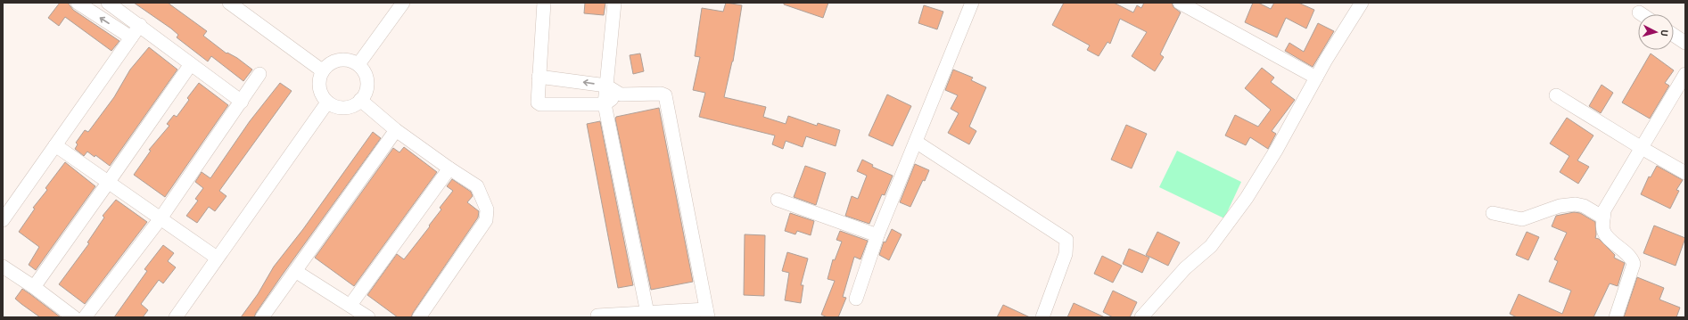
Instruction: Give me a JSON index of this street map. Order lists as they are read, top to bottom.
{
  "north": "right"
}
